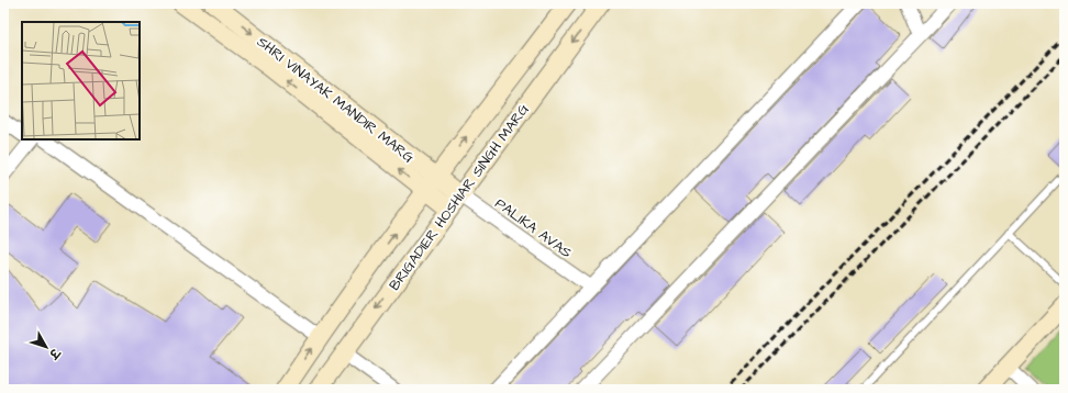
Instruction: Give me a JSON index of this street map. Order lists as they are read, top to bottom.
{
  "streets": {
    "street": ["SHRI VINAYAK MANDIR MARG", "BRIGADIER HOSHIAR SINGH MARG", "PALIKA AVAS"]
  },
  "crossings": [
    ["SHRI VINAYAK MANDIR MARG", "BRIGADIER HOSHIAR SINGH MARG"],
    ["SHRI VINAYAK MANDIR MARG", "PALIKA AVAS"],
    ["BRIGADIER HOSHIAR SINGH MARG", "PALIKA AVAS"]
  ],
  "north": "bottom right"
}
